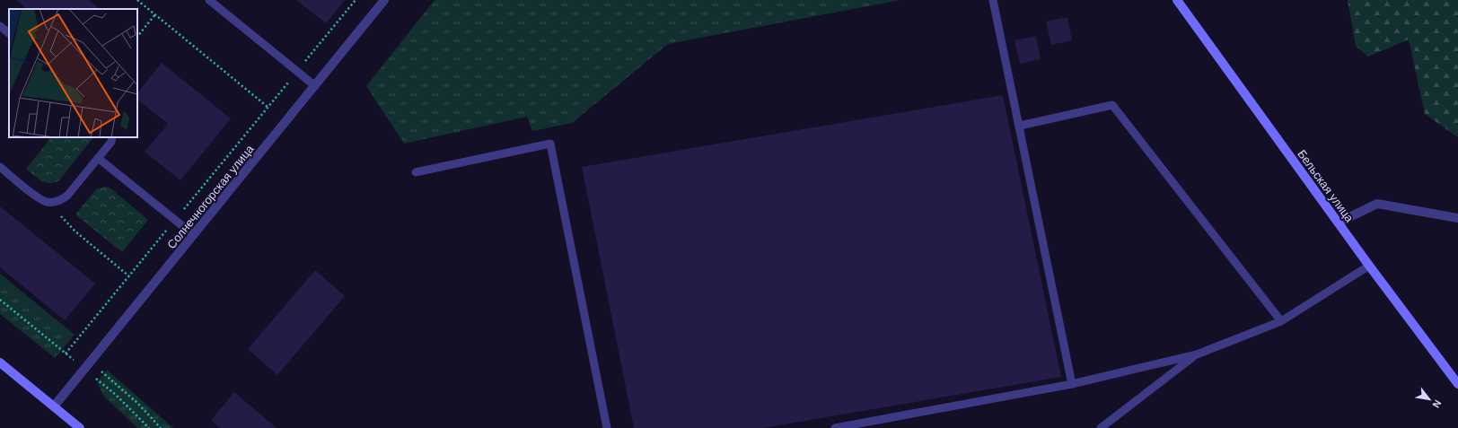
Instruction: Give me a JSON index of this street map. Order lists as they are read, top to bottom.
{
  "streets": {
    "street": ["Бельская улица", "Солнечногорская улица"]
  },
  "north": "bottom right"
}
